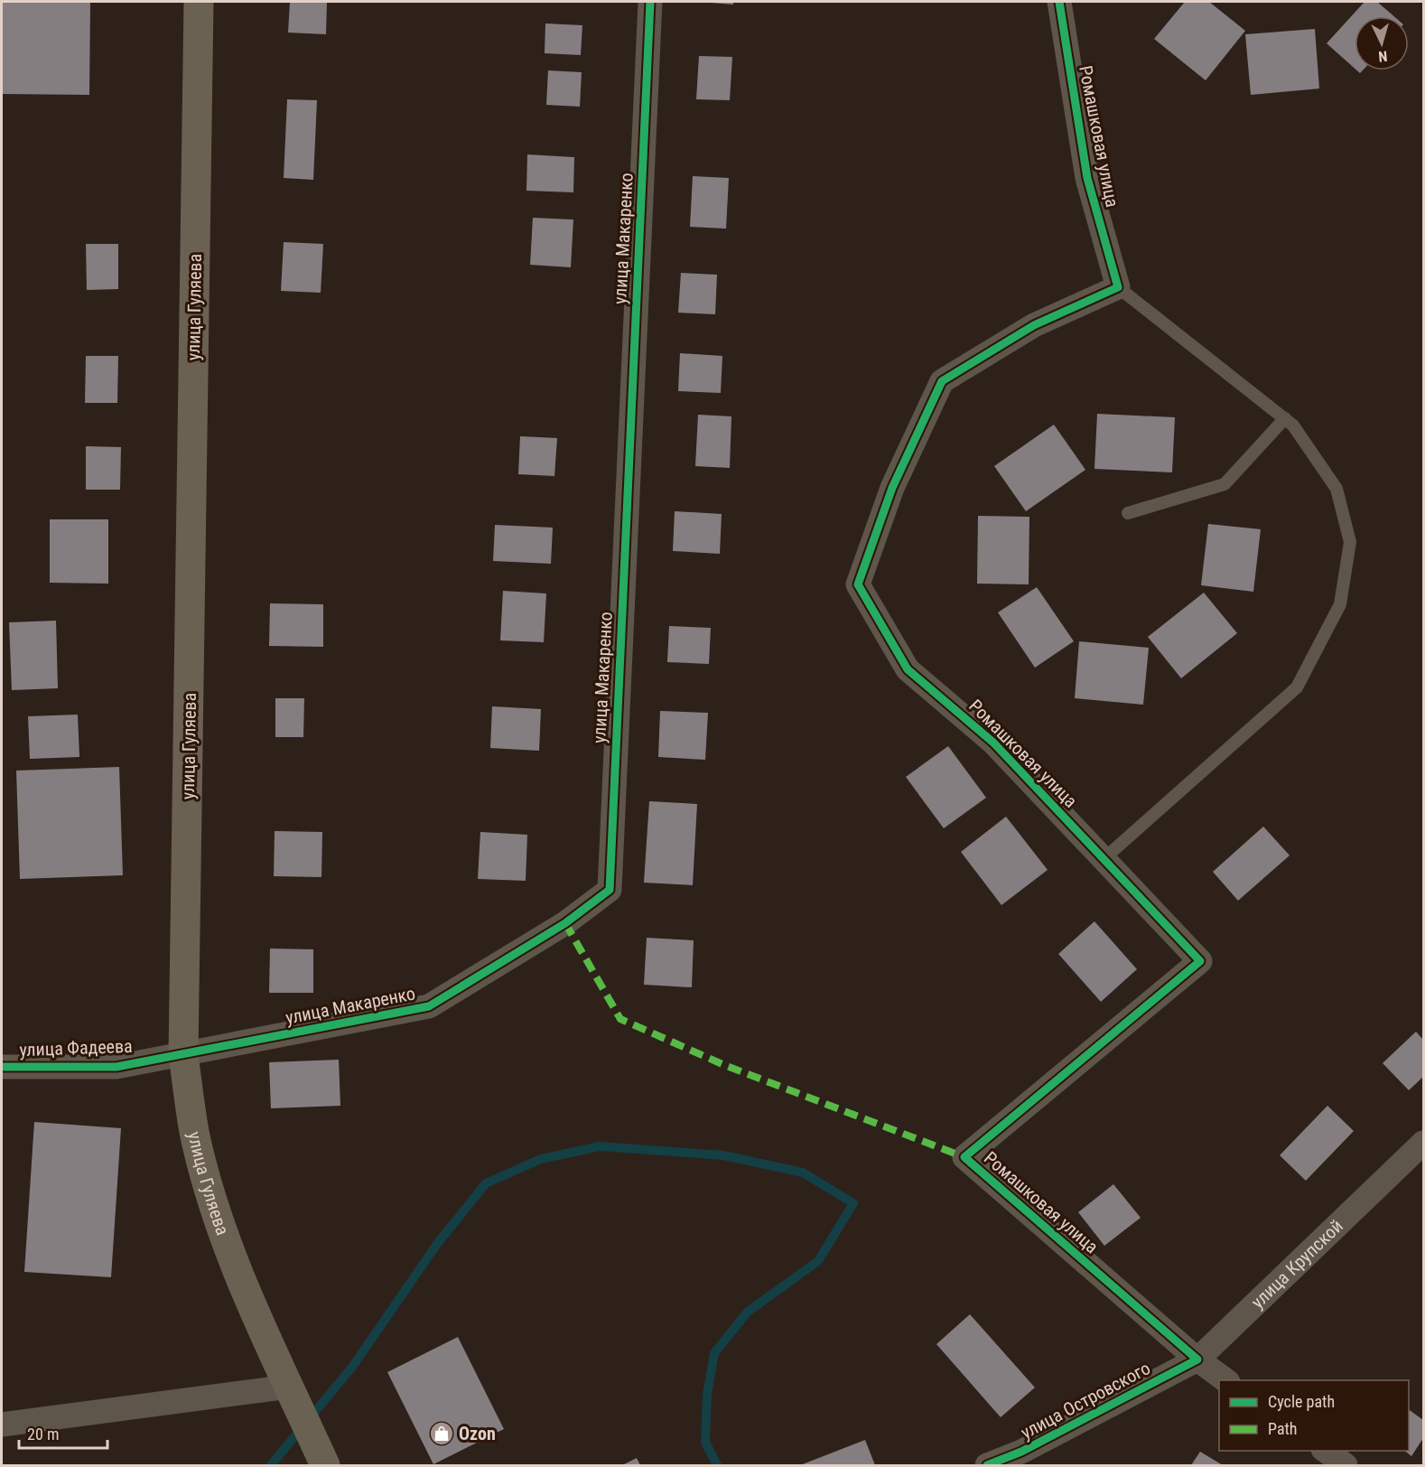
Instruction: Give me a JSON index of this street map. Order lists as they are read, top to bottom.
{
  "streets": {
    "main road": ["улица Гуляева"],
    "street": [
      "Ромашковая улица",
      "улица Макаренко",
      "улица Фадеева",
      "улица Крупской",
      "улица Островского"
    ]
  },
  "crossings": [
    ["Ромашковая улица", "улица Крупской"],
    ["Ромашковая улица", "улица Островского"],
    ["улица Макаренко", "улица Гуляева"],
    ["улица Макаренко", "улица Фадеева"],
    ["улица Гуляева", "улица Фадеева"],
    ["улица Крупской", "улица Островского"]
  ],
  "places": {
    "shop": ["Ozon"]
  },
  "legend": ["Cycle path", "Path"],
  "scale_bar": "20 m",
  "north": "bottom"
}
